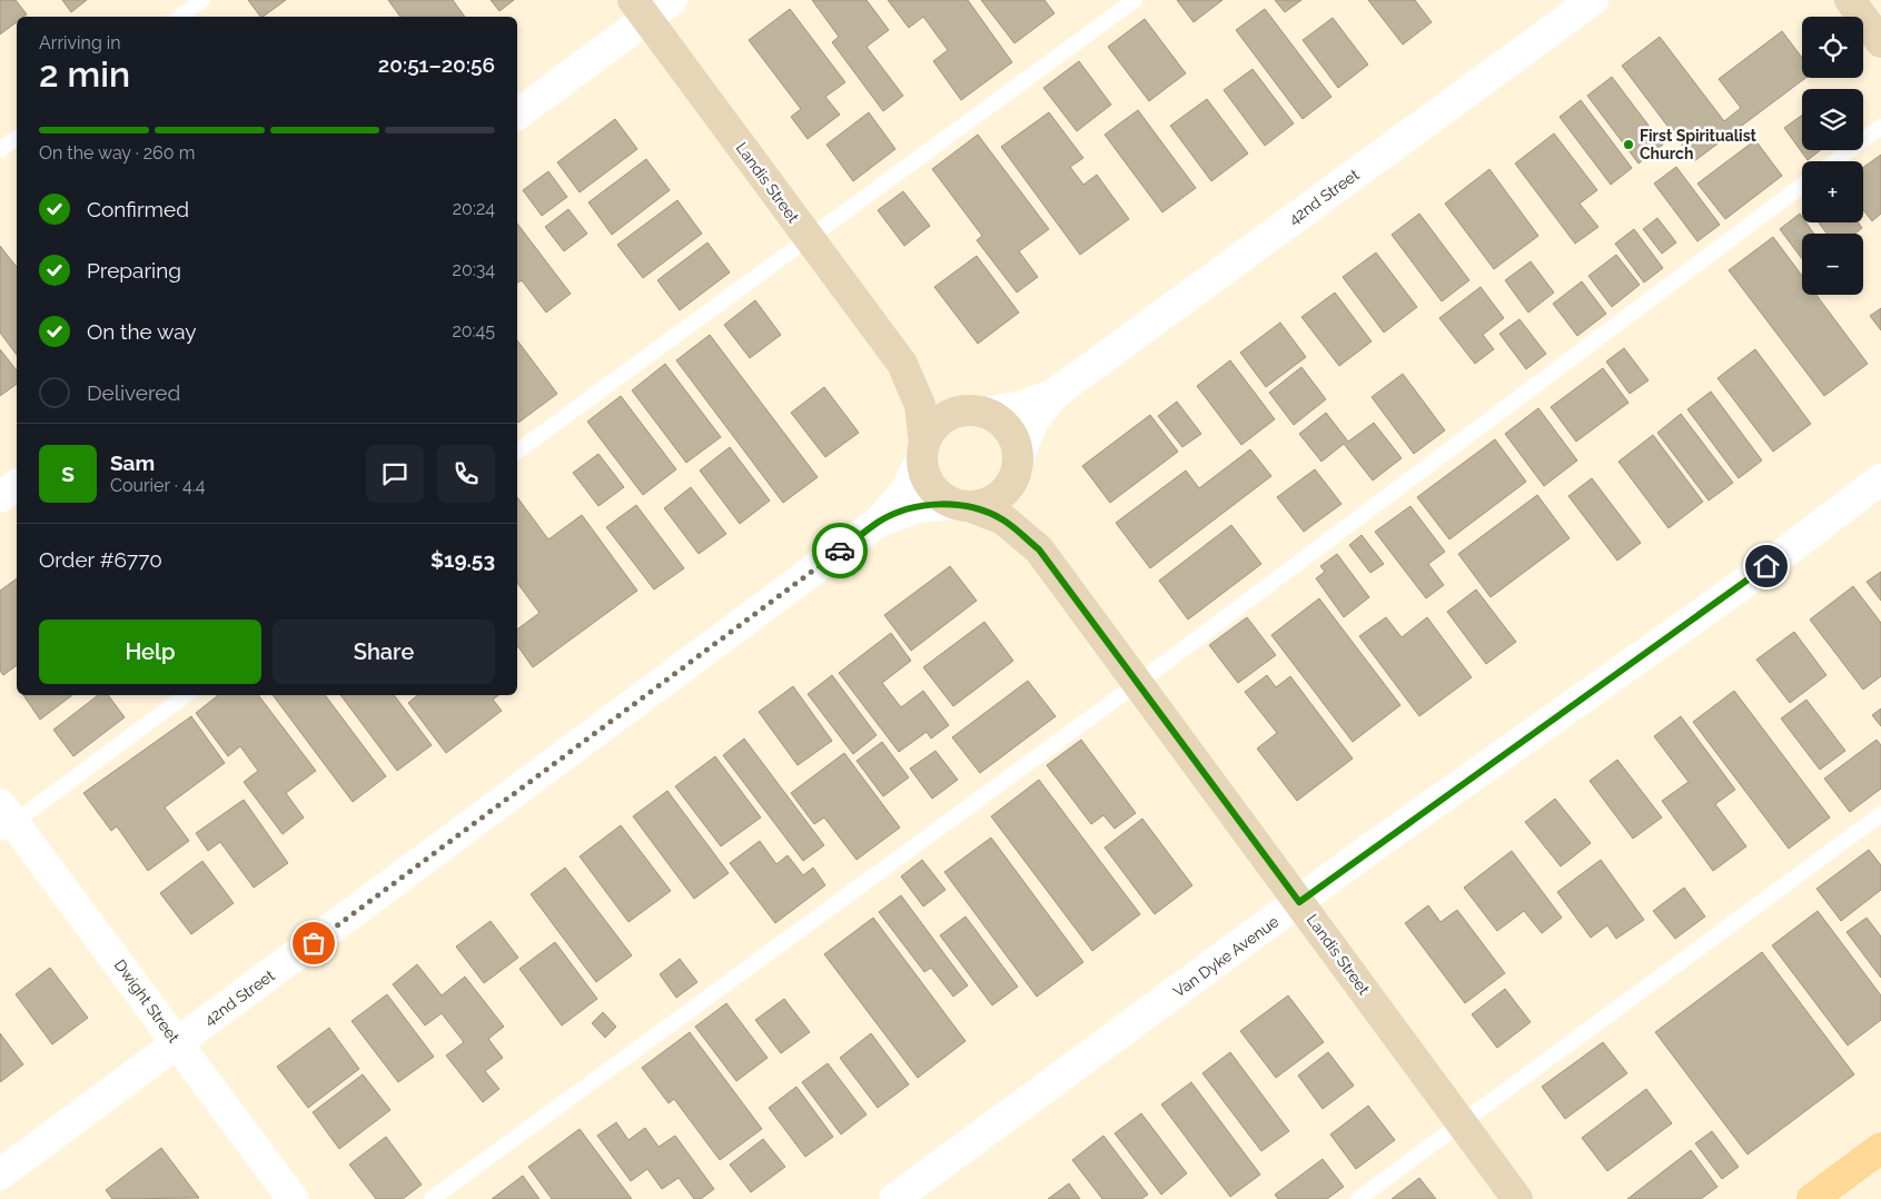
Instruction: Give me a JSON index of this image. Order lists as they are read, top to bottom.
{
  "streets": {
    "street": [
      "Landis Street",
      "42nd Street",
      "Van Dyke Avenue",
      "Dwight Street"
    ]
  },
  "crossings": [
    ["Landis Street", "42nd Street"],
    ["Landis Street", "Van Dyke Avenue"],
    ["42nd Street", "Dwight Street"]
  ],
  "places": ["First Spiritualist Church"],
  "page": {
    "map_buttons": ["+", "−"],
    "heading": ["2 min", "Arriving in", "20:51–20:56"],
    "panel": [
      "Sam",
      "Courier · 4.4",
      "Order #6770",
      "$19.53"
    ],
    "bar": "On the way · 260 m",
    "list": [
      ["Confirmed", "20:24"],
      ["Preparing", "20:34"],
      ["On the way", "20:45"],
      "Delivered"
    ],
    "round": "S",
    "buttons": ["Help", "Share"]
  }
}
